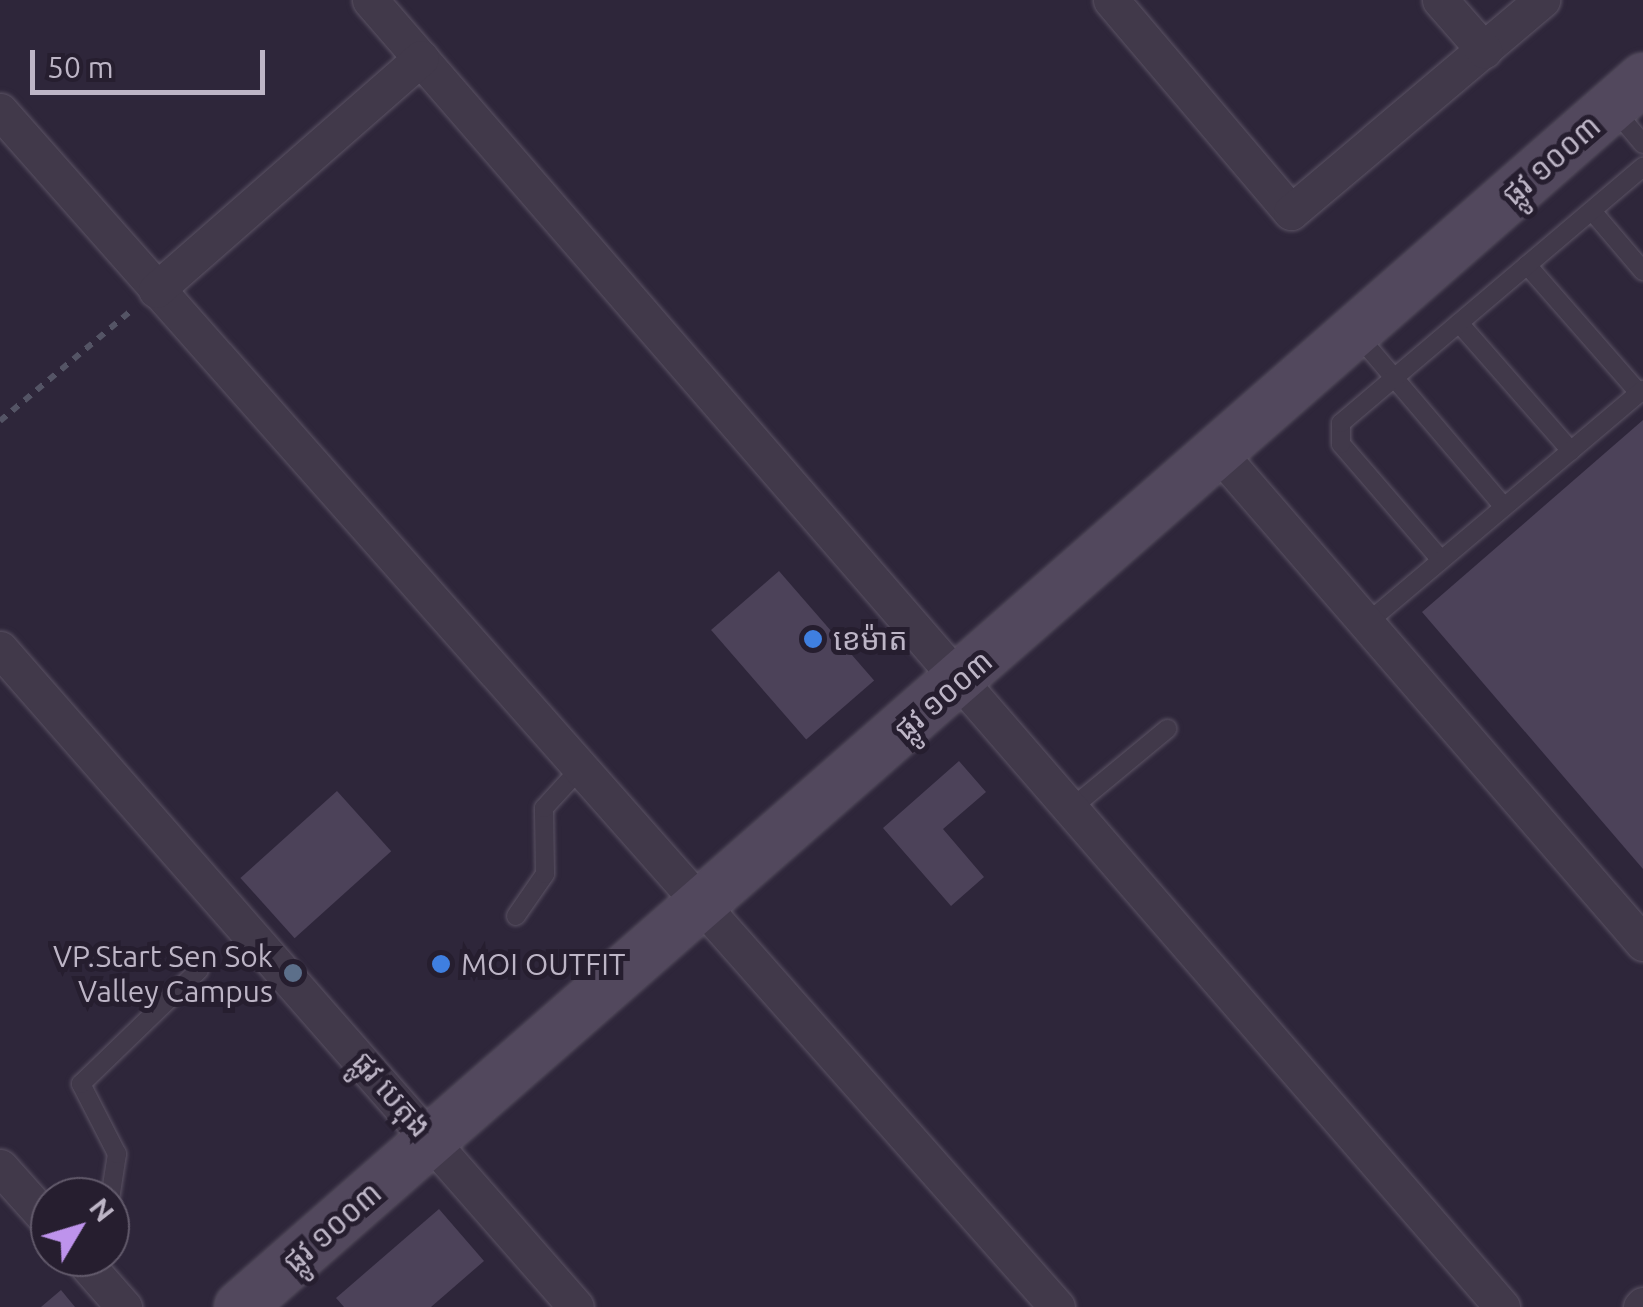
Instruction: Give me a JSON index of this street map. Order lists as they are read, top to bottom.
{
  "streets": {
    "street": ["ផ្លូវ ១០០៣", "ផ្លូវ បេតុង"]
  },
  "crossings": [
    ["ផ្លូវ ១០០៣", "ផ្លូវ បេតុង"]
  ],
  "places": ["ខេម៉ាត", "MOI OUTFIT", "VP.Start Sen Sok Valley Campus"],
  "scale_bar": "50 m",
  "north": "top right"
}
